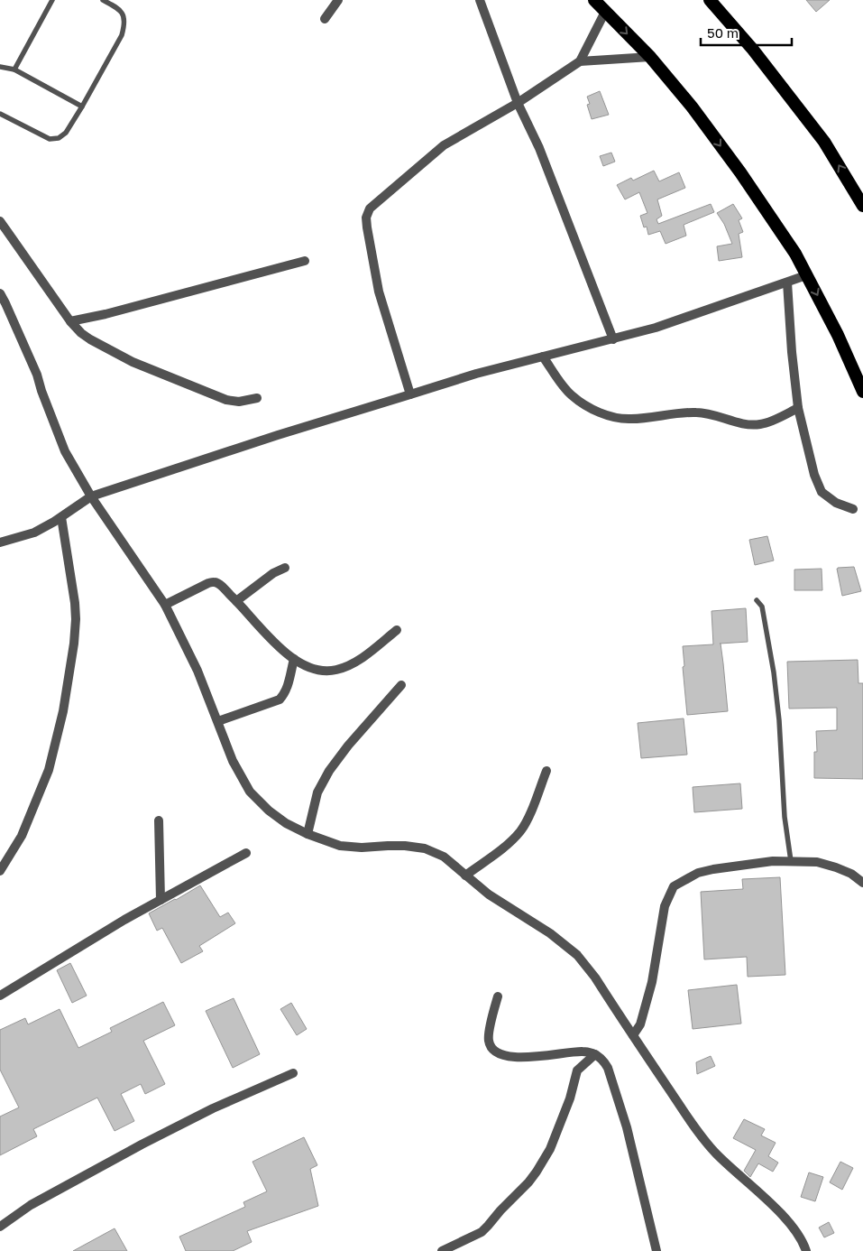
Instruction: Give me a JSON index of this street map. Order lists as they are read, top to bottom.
{
  "scale_bar": "50 m"
}
